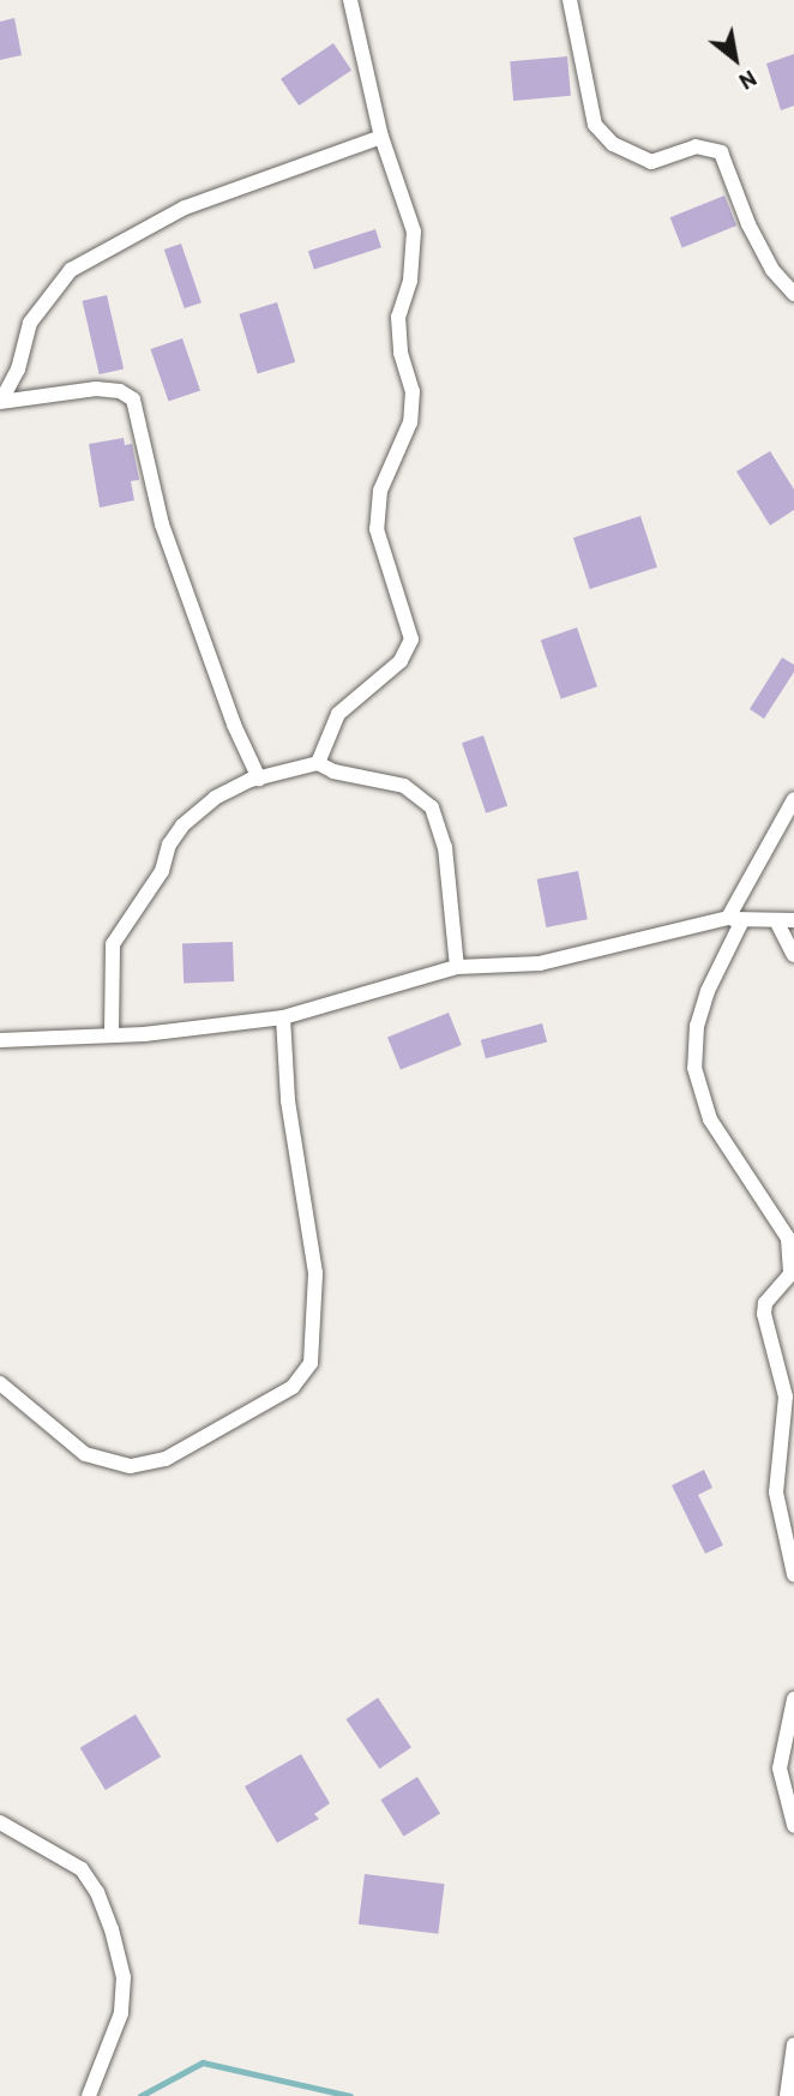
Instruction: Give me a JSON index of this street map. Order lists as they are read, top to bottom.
{
  "north": "bottom right"
}
